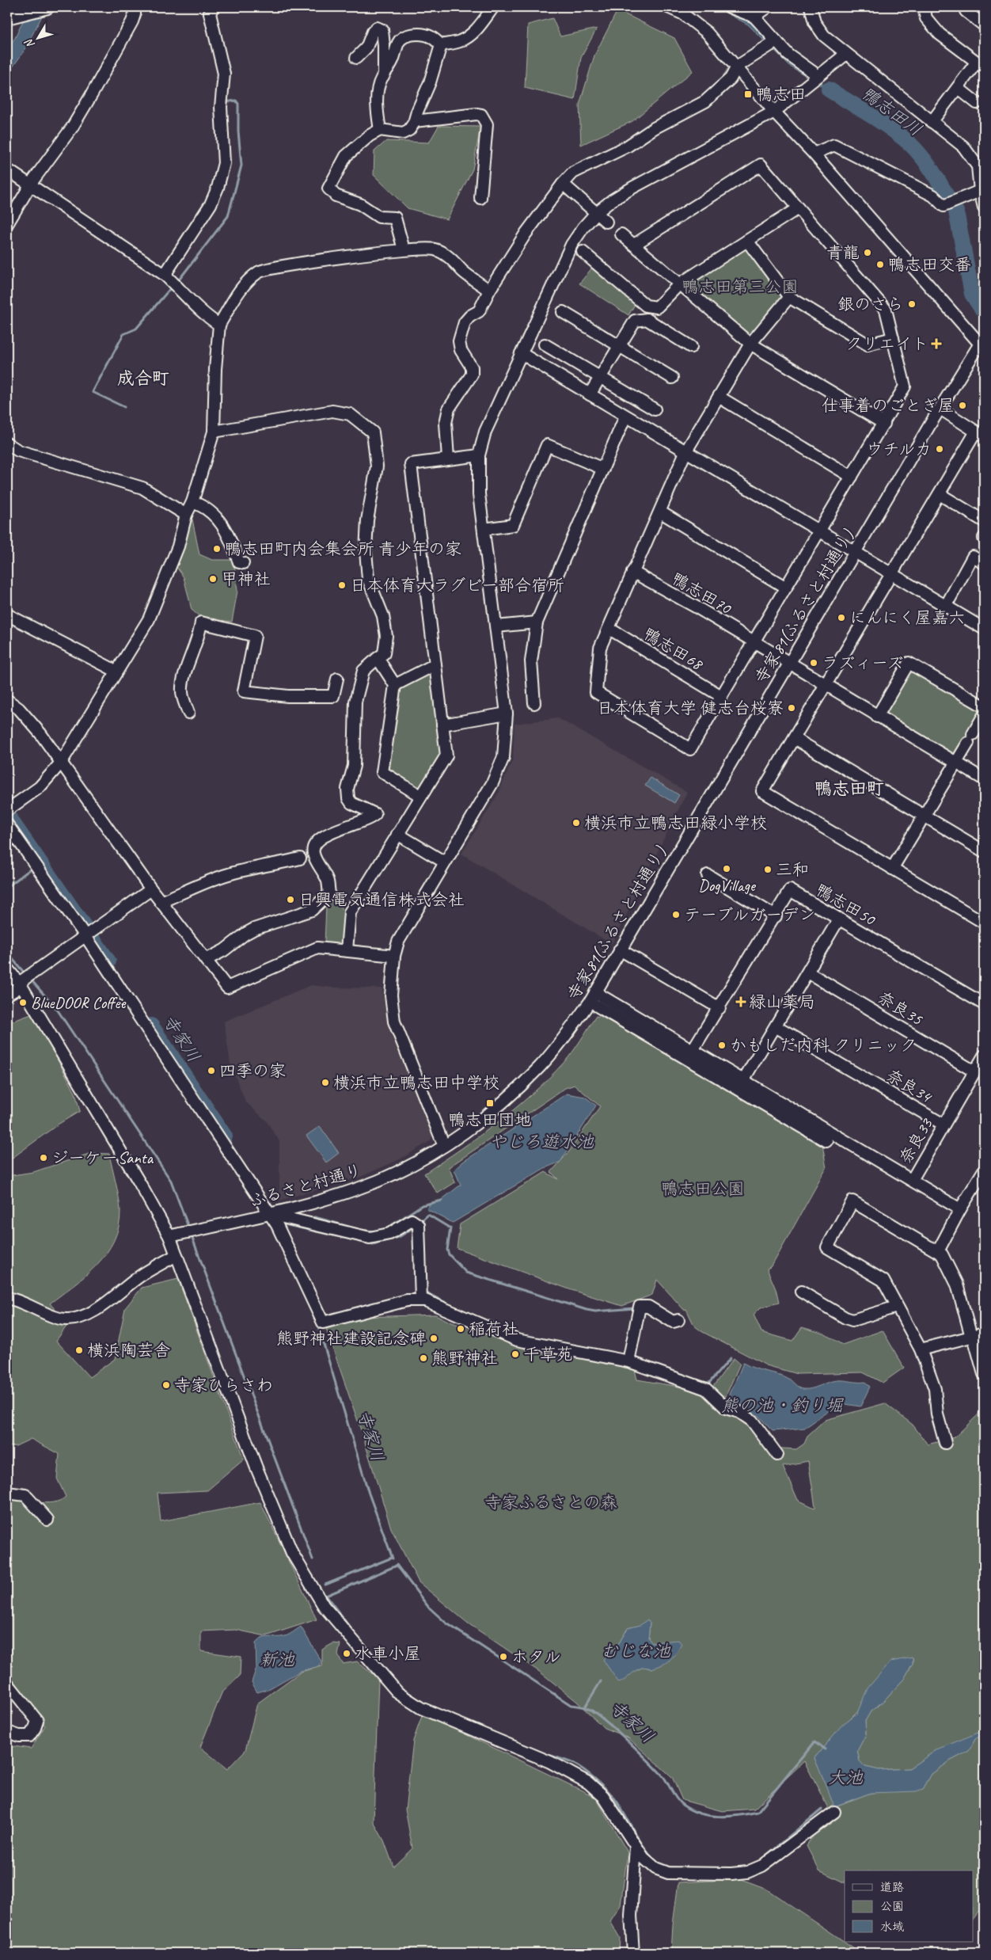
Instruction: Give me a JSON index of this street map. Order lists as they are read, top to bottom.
{
  "streets": {
    "street": [
      "鴨志田70",
      "寺家81(ふるさと村通り)",
      "鴨志田68",
      "鴨志田50",
      "奈良35",
      "奈良34",
      "奈良33",
      "ふるさと村通り"
    ]
  },
  "crossings": [
    ["鴨志田70", "寺家81(ふるさと村通り)"],
    ["寺家81(ふるさと村通り)", "ふるさと村通り"],
    ["奈良35", "奈良33"],
    ["奈良34", "奈良33"]
  ],
  "districts": ["成合町", "鴨志田町"],
  "water": [
    "鴨志田川",
    "寺家川",
    "やじろ遊水池",
    "熊の池・釣り堀",
    "むじな池",
    "新池",
    "大池"
  ],
  "parks": ["鴨志田第三公園", "鴨志田公園", "寺家ふるさとの森"],
  "places": {
    "transit": ["鴨志田", "鴨志田団地"],
    "other": [
      "青龍",
      "鴨志田交番",
      "銀のさら",
      "仕事着のごとぎ屋",
      "ウチルカ",
      "鴨志田町内会集会所 青少年の家",
      "甲神社",
      "日本体育大ラグビー部合宿所",
      "にんにく屋嘉六",
      "ラズィーズ",
      "日本体育大学 健志台桜寮",
      "横浜市立鴨志田緑小学校",
      "DogVillage",
      "三和",
      "日興電気通信株式会社",
      "テーブルガーデン",
      "BlueDOOR Coffee",
      "かもしだ内科 クリニック",
      "四季の家",
      "横浜市立鴨志田中学校",
      "ジーケーSanta",
      "稲荷社",
      "熊野神社建設記念碑",
      "横浜陶芸舎",
      "千草苑",
      "熊野神社",
      "寺家ひらさわ",
      "水車小屋",
      "ホタル"
    ],
    "health": ["クリエイト", "緑山薬局"]
  },
  "legend": ["道路", "公園", "水域"],
  "north": "bottom left"
}
